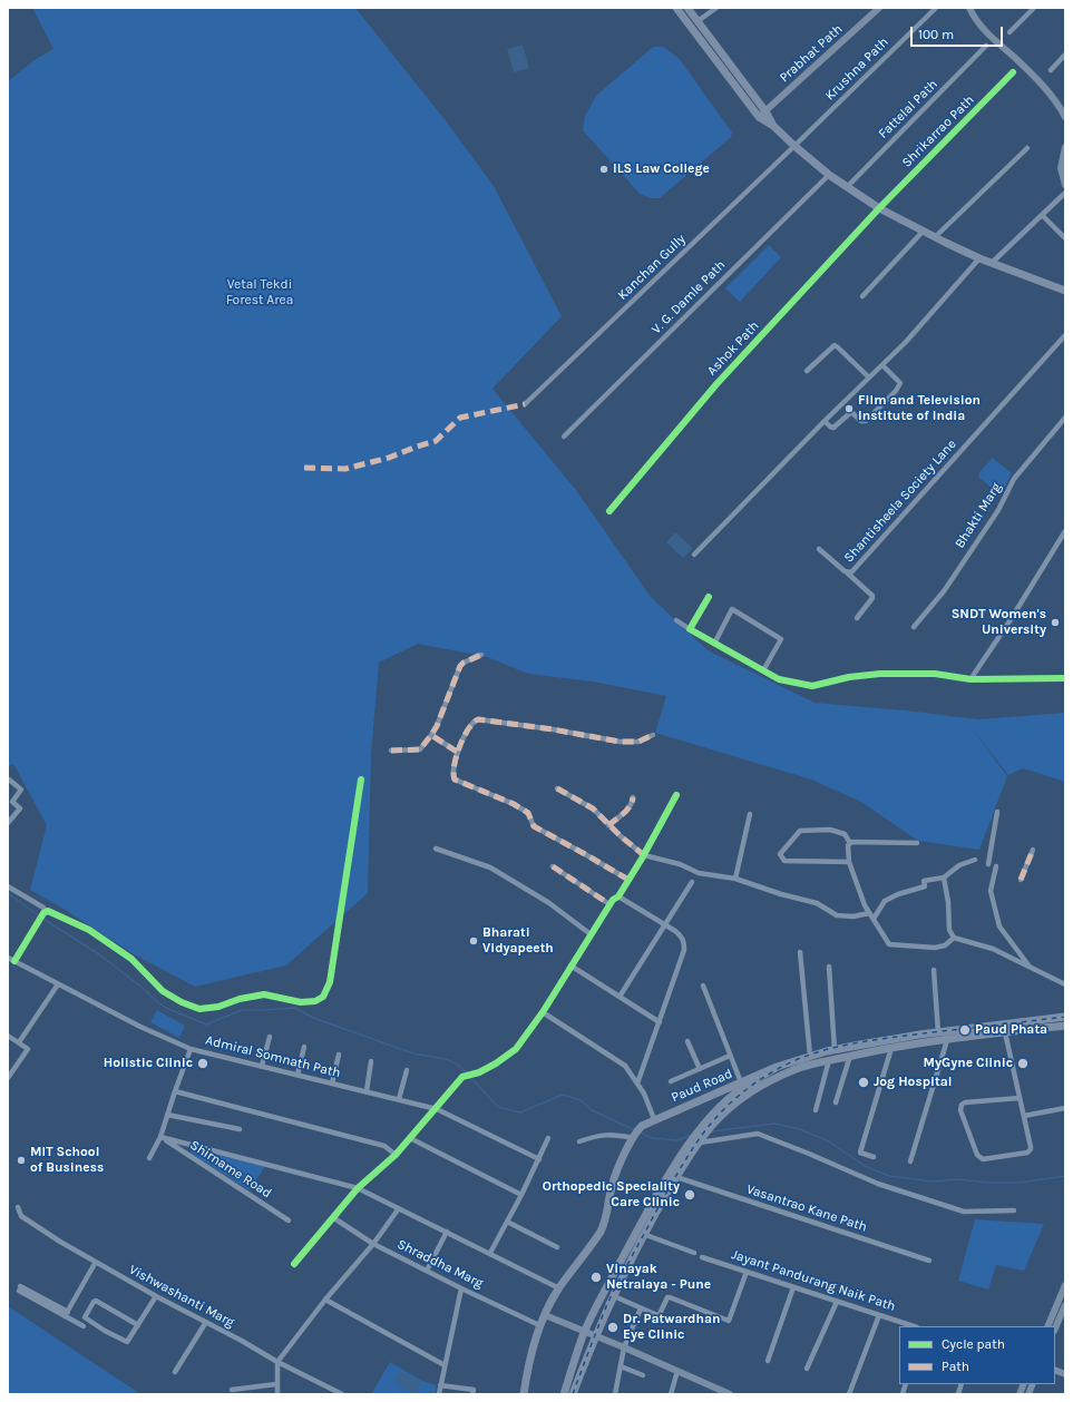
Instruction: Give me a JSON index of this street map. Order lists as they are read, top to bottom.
{
  "streets": {
    "main road": ["Paud Road"],
    "street": [
      "Prabhat Path",
      "Krushna Path",
      "Fattelal Path",
      "Shrikarrao Path",
      "Kanchan Gully",
      "V. G. Damle Path",
      "Ashok Path",
      "Shantisheela Society Lane",
      "Bhakti Marg",
      "Admiral Somnath Path",
      "Shirname Road",
      "Vasantrao Kane Path",
      "Shraddha Marg",
      "Jayant Pandurang Naik Path",
      "Vishwashanti Marg"
    ]
  },
  "crossings": [
    ["Krushna Path", "Kanchan Gully"],
    ["Shrikarrao Path", "Ashok Path"],
    ["Paud Road", "Vasantrao Kane Path"]
  ],
  "parks": ["Vetal Tekdi Forest Area"],
  "places": [
    "ILS Law College",
    "Film and Television Institute of India",
    "SNDT Women's University",
    "Bharati Vidyapeeth",
    "Paud Phata",
    "Holistic Clinic",
    "MyGyne Clinic",
    "Jog Hospital",
    "MIT School of Business",
    "Orthopedic Speciality Care Clinic",
    "Vinayak Netralaya - Pune",
    "Dr. Patwardhan Eye Clinic"
  ],
  "legend": ["Cycle path", "Path"],
  "scale_bar": "100 m"
}
